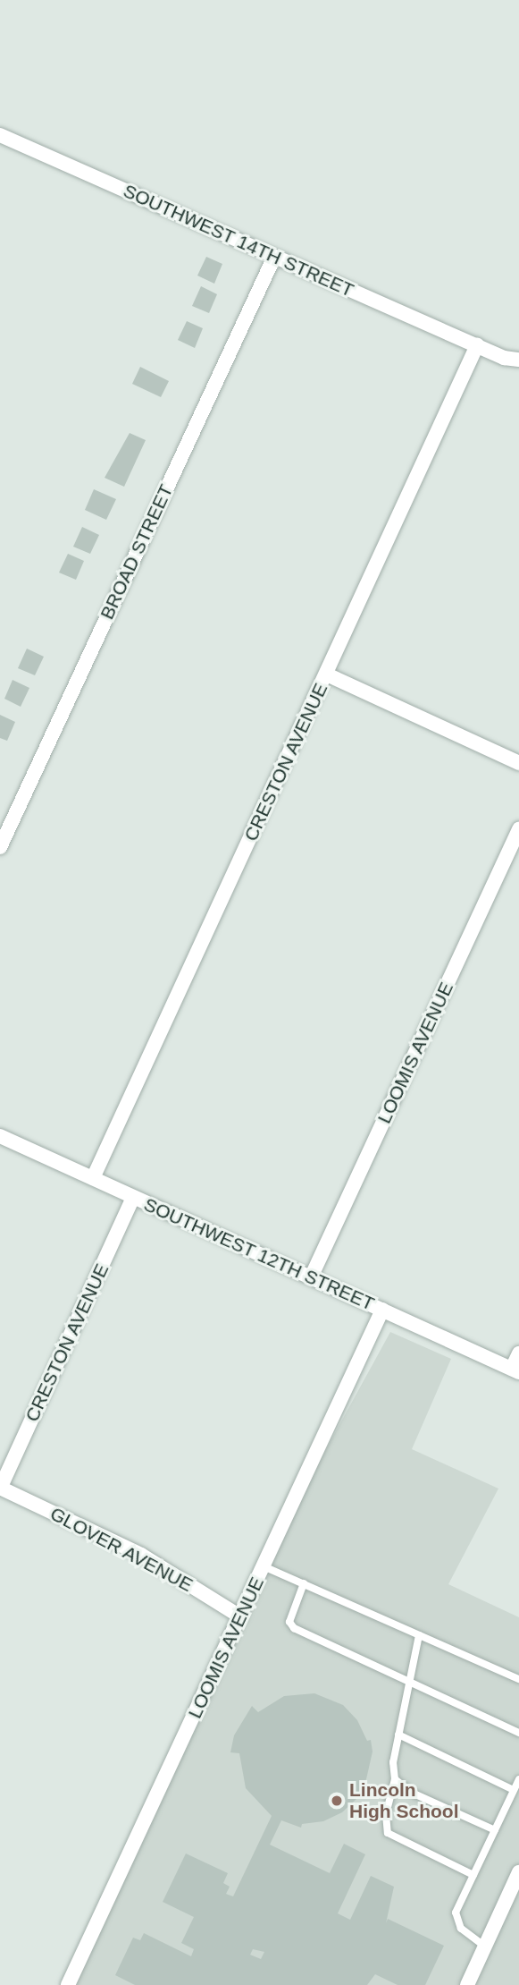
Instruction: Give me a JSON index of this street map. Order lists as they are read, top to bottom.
{
  "streets": {
    "street": [
      "SOUTHWEST 14TH STREET",
      "BROAD STREET",
      "CRESTON AVENUE",
      "LOOMIS AVENUE",
      "SOUTHWEST 12TH STREET",
      "GLOVER AVENUE"
    ]
  },
  "crossings": [
    ["SOUTHWEST 14TH STREET", "BROAD STREET"],
    ["SOUTHWEST 14TH STREET", "CRESTON AVENUE"],
    ["CRESTON AVENUE", "SOUTHWEST 12TH STREET"],
    ["CRESTON AVENUE", "GLOVER AVENUE"],
    ["LOOMIS AVENUE", "SOUTHWEST 12TH STREET"],
    ["LOOMIS AVENUE", "GLOVER AVENUE"]
  ],
  "places": ["Lincoln High School"]
}
